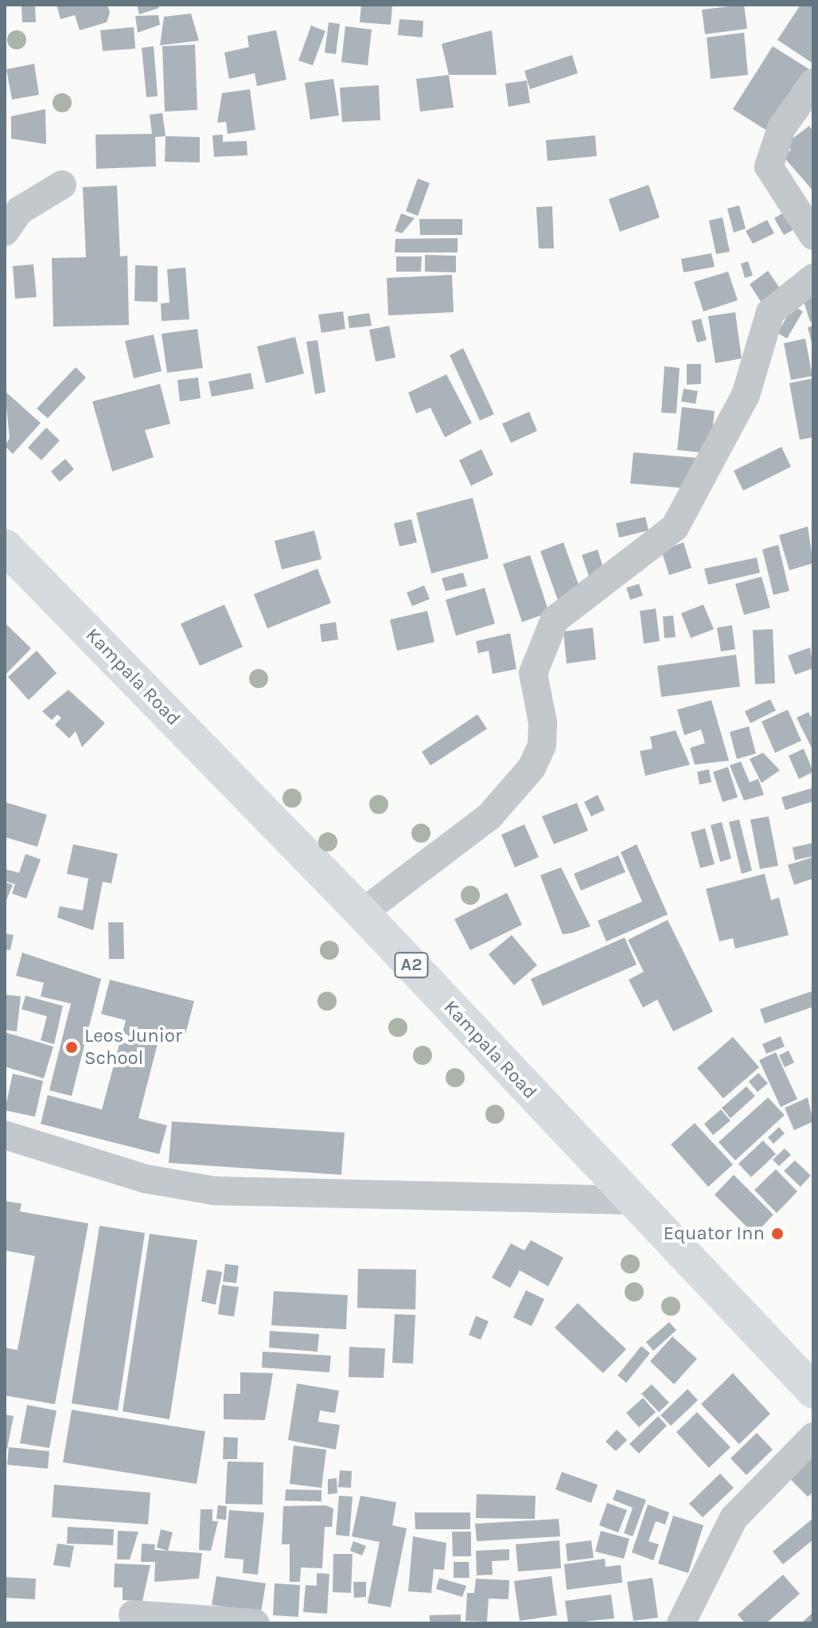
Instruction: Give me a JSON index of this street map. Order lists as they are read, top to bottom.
{
  "streets": {
    "main road": ["Kampala Road", "A2"]
  },
  "places": ["Leos Junior School", "Equator Inn"]
}
